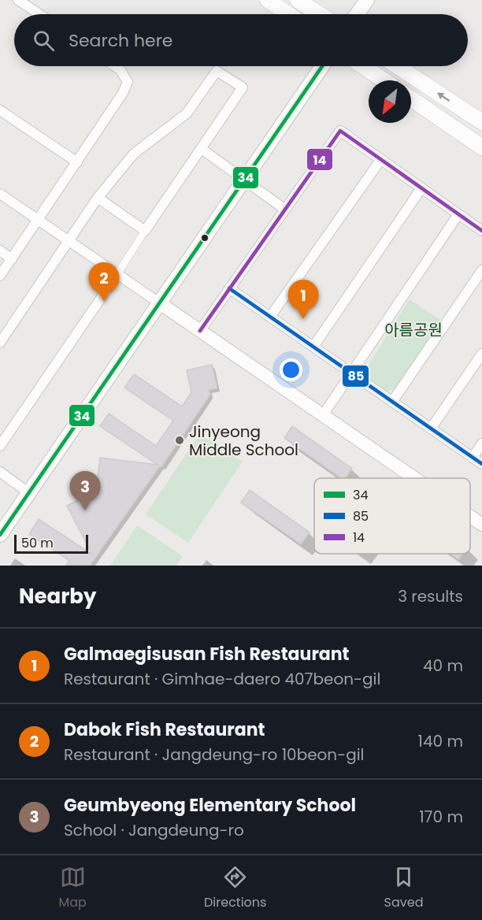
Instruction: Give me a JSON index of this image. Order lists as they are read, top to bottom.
{
  "parks": ["아름공원"],
  "places": ["Jinyeong Middle School"],
  "lines": ["transit line 34", "transit line 14", "transit line 85"],
  "legend": ["34", "85", "14"],
  "scale_bar": "50 m",
  "north": "bottom left",
  "page": {
    "search": "Search here",
    "pins": ["2", "1", "3"],
    "scale": "50 m",
    "heading": ["Nearby", "3 results"],
    "list": [
      {
        "mark": "1",
        "name": "Galmaegisusan Fish Restaurant",
        "note": "Restaurant · Gimhae-daero 407beon-gil",
        "value": "40 m"
      },
      {
        "mark": "2",
        "name": "Dabok Fish Restaurant",
        "note": "Restaurant · Jangdeung-ro 10beon-gil",
        "value": "140 m"
      },
      {
        "mark": "3",
        "name": "Geumbyeong Elementary School",
        "note": "School · Jangdeung-ro",
        "value": "170 m"
      }
    ],
    "nav": ["Map", "Directions", "Saved"]
  }
}
